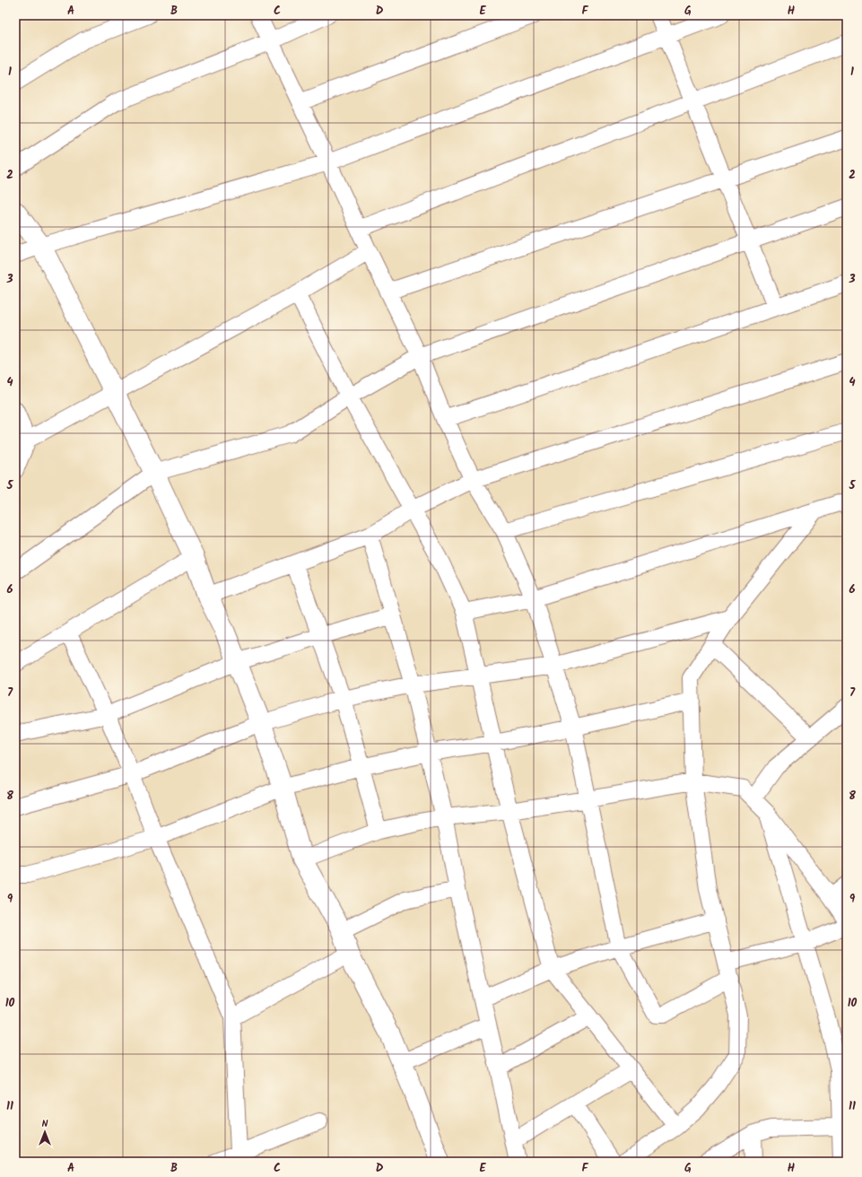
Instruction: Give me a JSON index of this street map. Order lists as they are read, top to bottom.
{
  "north": "top",
  "grid": {
    "columns": [
      "A",
      "B",
      "C",
      "D",
      "E",
      "F",
      "G",
      "H"
    ],
    "rows": [
      "1",
      "2",
      "3",
      "4",
      "5",
      "6",
      "7",
      "8",
      "9",
      "10",
      "11"
    ]
  }
}
